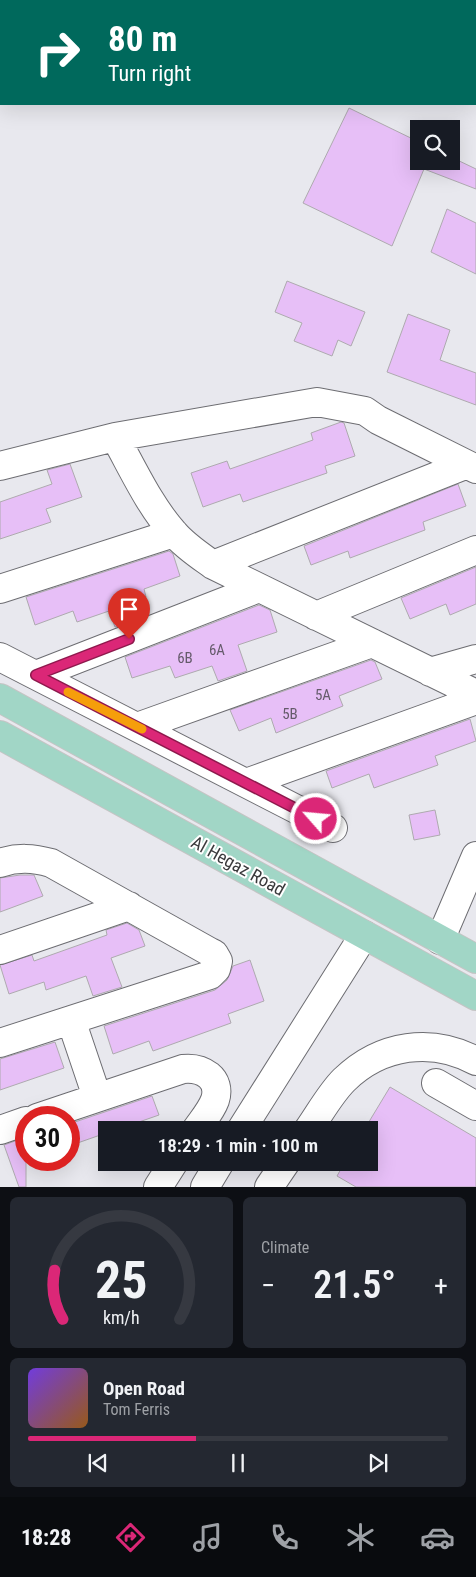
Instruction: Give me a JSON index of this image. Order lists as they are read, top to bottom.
{
  "streets": {
    "main road": ["Al Hegaz Road"]
  },
  "house_numbers": [
    "6A",
    "6B",
    "5A",
    "5B"
  ],
  "page": {
    "turn": ["80 m", "Turn right"],
    "limit": "30",
    "trip": "18:29 · 1 min · 100 m",
    "tile": "Climate",
    "heat": ["−", "21.5°", "+"],
    "song": ["Open Road", "Tom Ferris"],
    "tabs": "18:28",
    "gauge": ["25", "km/h"]
  }
}
